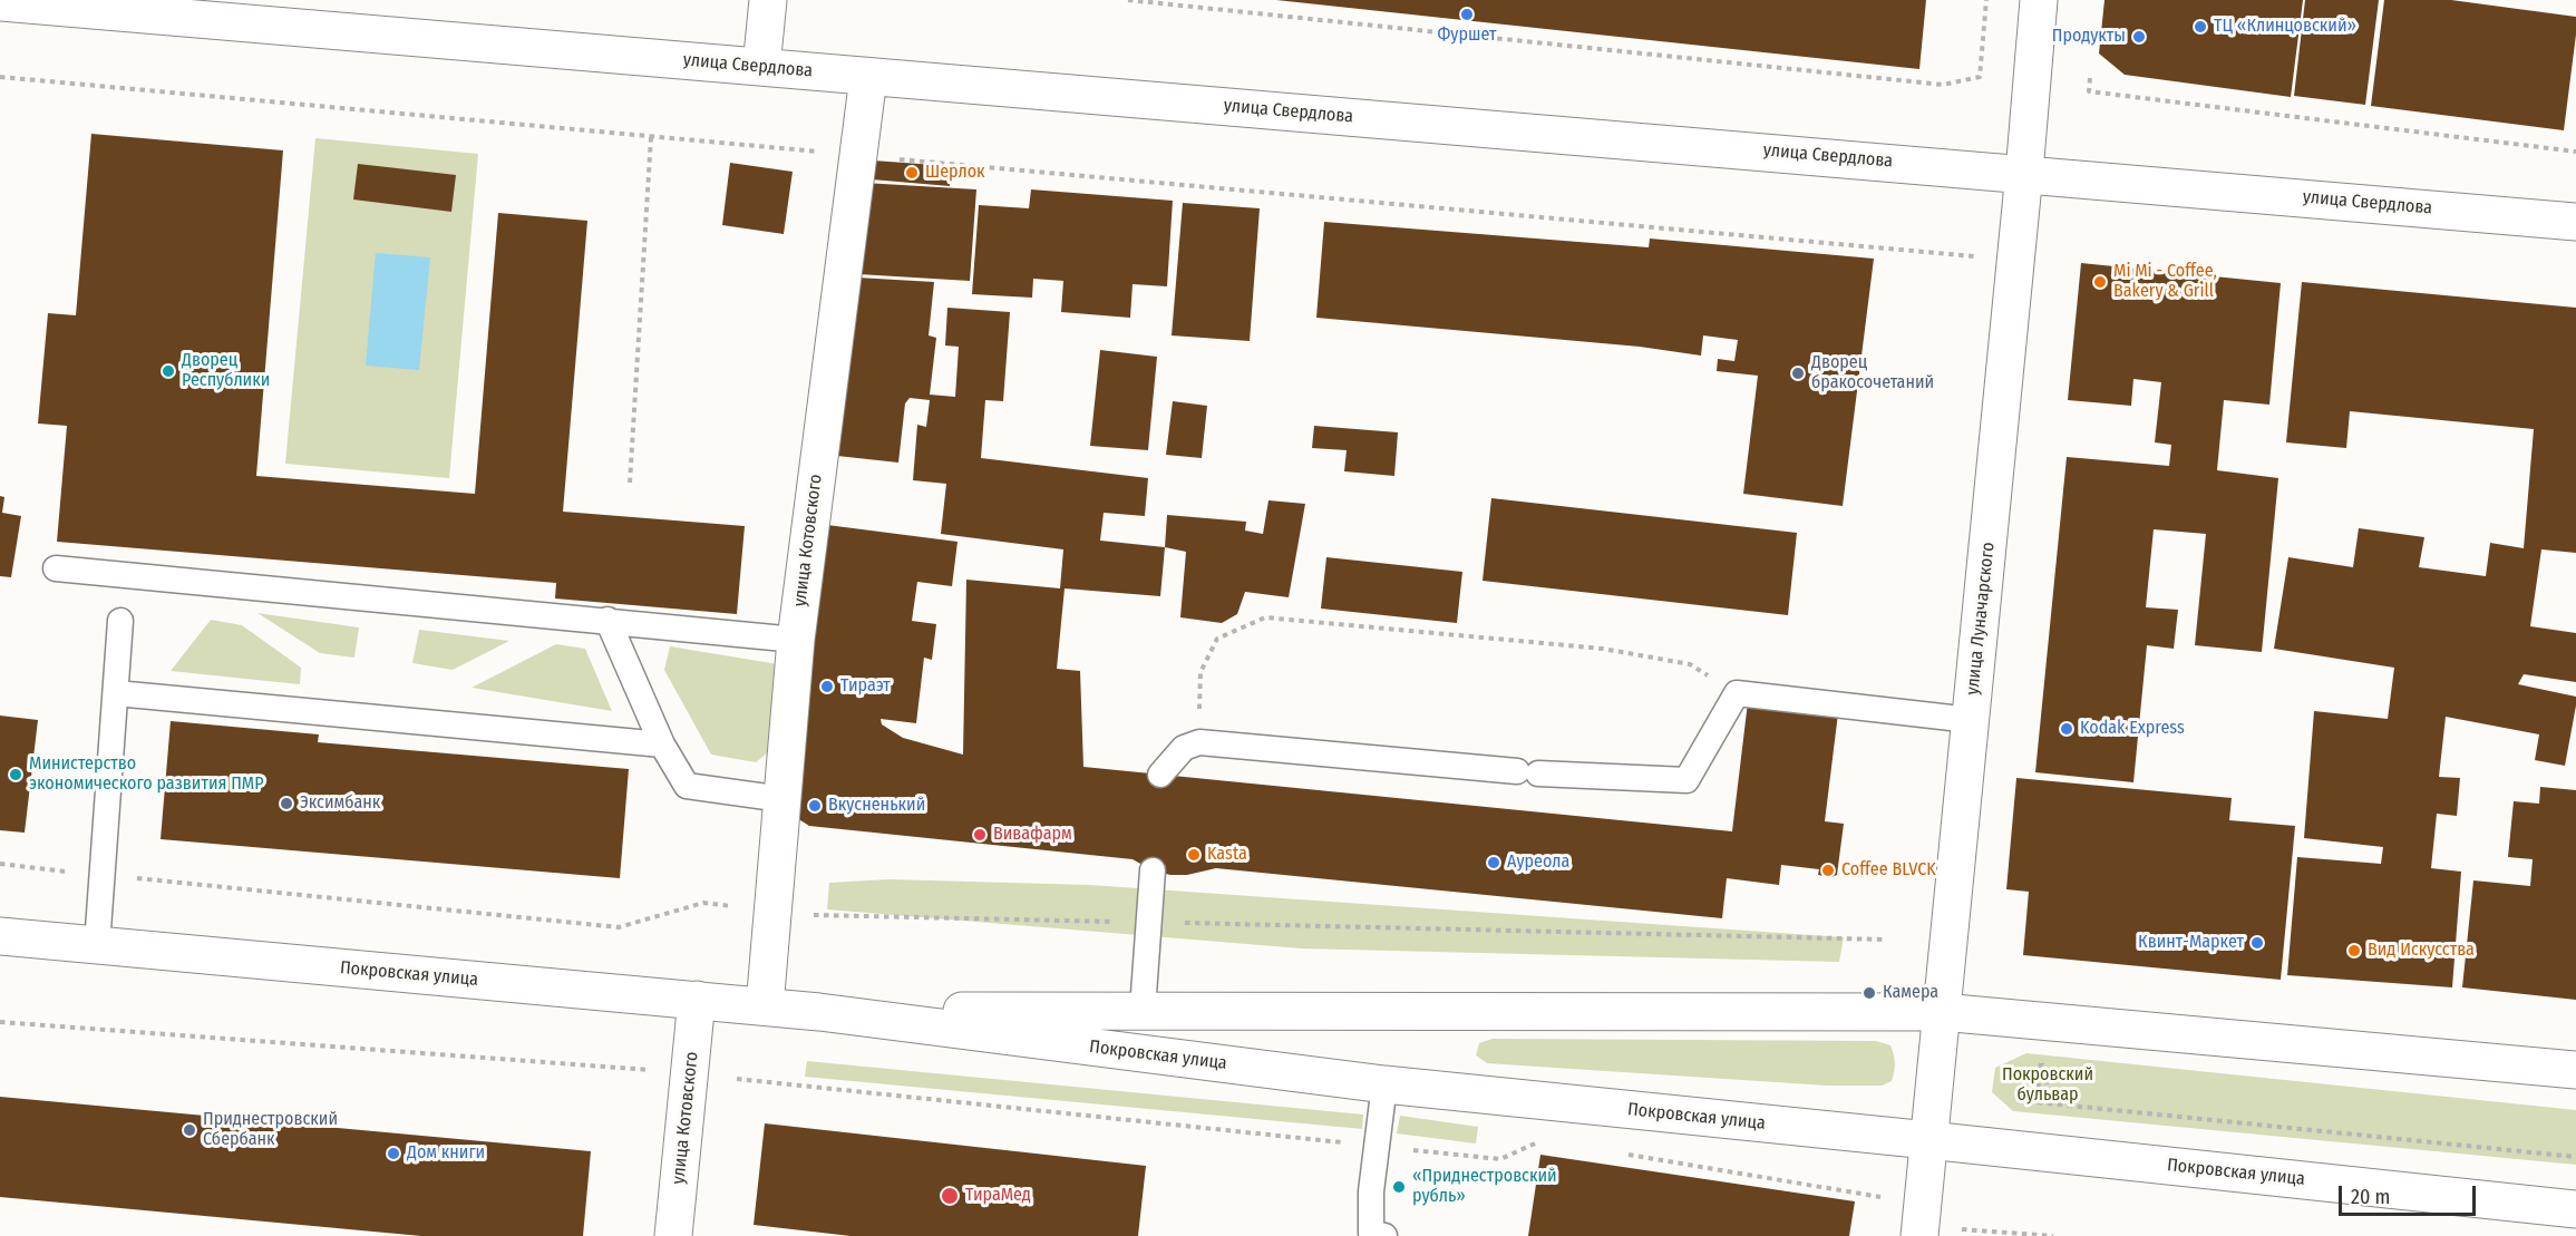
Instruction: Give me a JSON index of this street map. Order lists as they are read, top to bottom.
{
  "streets": {
    "street": [
      "улица Свердлова",
      "улица Котовского",
      "улица Луначарского",
      "Покровская улица"
    ]
  },
  "crossings": [
    ["улица Свердлова", "улица Котовского"],
    ["улица Свердлова", "улица Луначарского"],
    ["улица Котовского", "Покровская улица"],
    ["улица Луначарского", "Покровская улица"]
  ],
  "parks": ["Покровский бульвар"],
  "places": [
    "Фуршет",
    "ТЦ «Клинцовский»",
    "Продукты",
    "Шерлок",
    "Mi Mi - Coffee, Bakery & Grill",
    "Дворец Республики",
    "Дворец бракосочетаний",
    "Тираэт",
    "Kodak Express",
    "Министерство экономического развития ПМР",
    "Эксимбанк",
    "Вкусненький",
    "Вивафарм",
    "Kasta",
    "Ауреола",
    "Coffee BLVCK",
    "Квинт-Маркет",
    "Вид Искусства",
    "Камера",
    "Приднестровский Сбербанк",
    "Дом книги",
    "«Приднестровский рубль»",
    "ТираМед"
  ],
  "scale_bar": "20 m"
}
